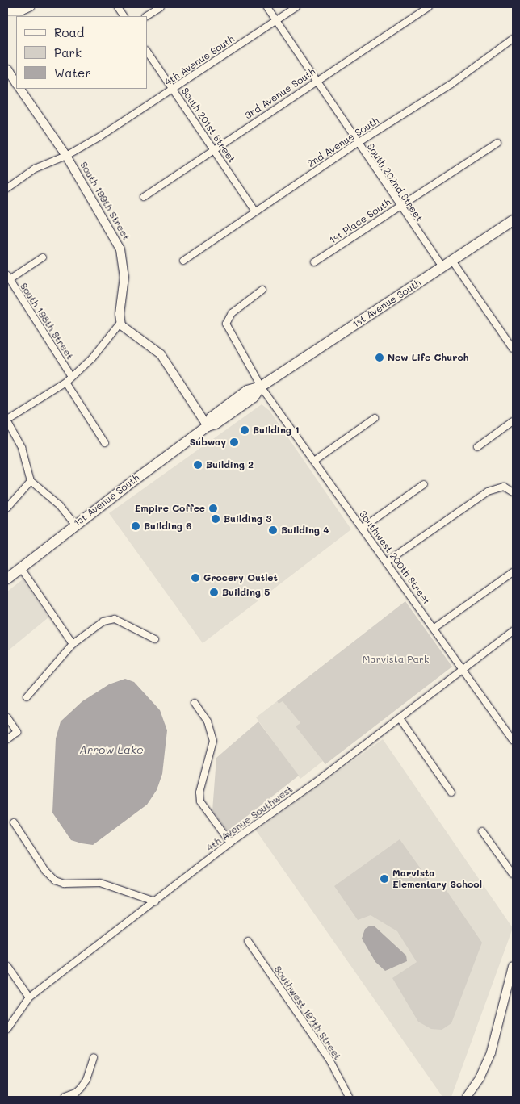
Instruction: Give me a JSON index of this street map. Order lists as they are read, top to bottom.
{
  "streets": {
    "main road": ["1st Avenue South"],
    "street": [
      "4th Avenue South",
      "3rd Avenue South",
      "South 201st Street",
      "2nd Avenue South",
      "South 202nd Street",
      "South 199th Street",
      "1st Place South",
      "South 198th Street",
      "Southwest 200th Street",
      "4th Avenue Southwest",
      "Southwest 197th Street"
    ]
  },
  "crossings": [
    ["4th Avenue South", "South 201st Street"],
    ["4th Avenue South", "South 202nd Street"],
    ["4th Avenue South", "South 199th Street"],
    ["3rd Avenue South", "South 201st Street"],
    ["3rd Avenue South", "South 202nd Street"],
    ["South 201st Street", "2nd Avenue South"],
    ["2nd Avenue South", "South 202nd Street"],
    ["South 202nd Street", "1st Place South"],
    ["South 202nd Street", "1st Avenue South"],
    ["1st Avenue South", "Southwest 200th Street"],
    ["Southwest 200th Street", "4th Avenue Southwest"]
  ],
  "water": ["Arrow Lake"],
  "parks": ["Marvista Park"],
  "places": [
    "New Life Church",
    "Building 1",
    "Subway",
    "Building 2",
    "Empire Coffee",
    "Building 3",
    "Building 6",
    "Building 4",
    "Grocery Outlet",
    "Building 5",
    "Marvista Elementary School"
  ],
  "legend": ["Road", "Park", "Water"]
}
